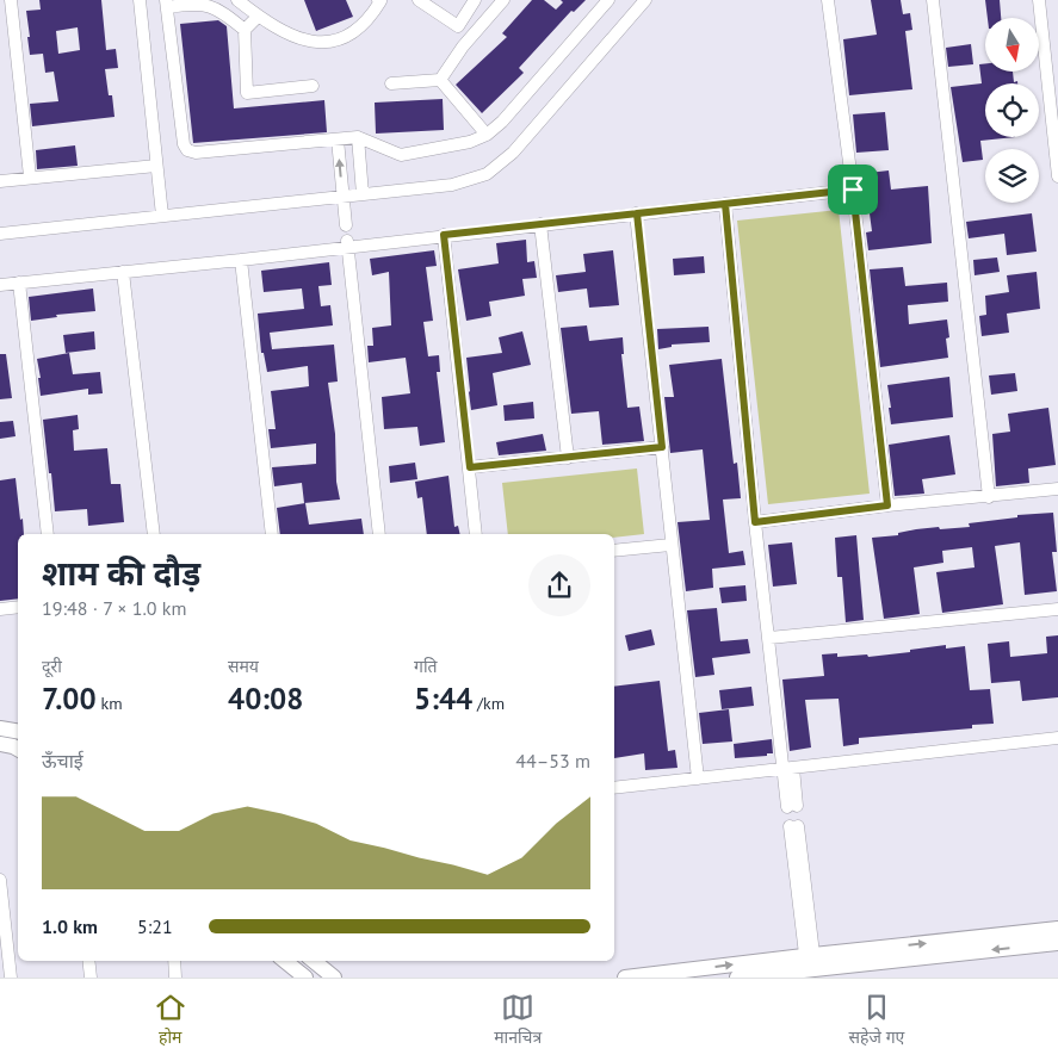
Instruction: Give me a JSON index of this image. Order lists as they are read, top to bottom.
{
  "north": "bottom",
  "page": {
    "heading": ["शाम की दौड़", "19:48 · 7 × 1.0 km"],
    "stats": [
      ["दूरी", "7.00 km"],
      ["समय", "40:08"],
      ["गति", "5:44 /km"]
    ],
    "chart": ["ऊँचाई", "44–53 m"],
    "list": [
      {
        "name": "1.0 km",
        "note": "5:21"
      }
    ],
    "tabs": ["होम", "मानचित्र", "सहेजे गए"]
  }
}
